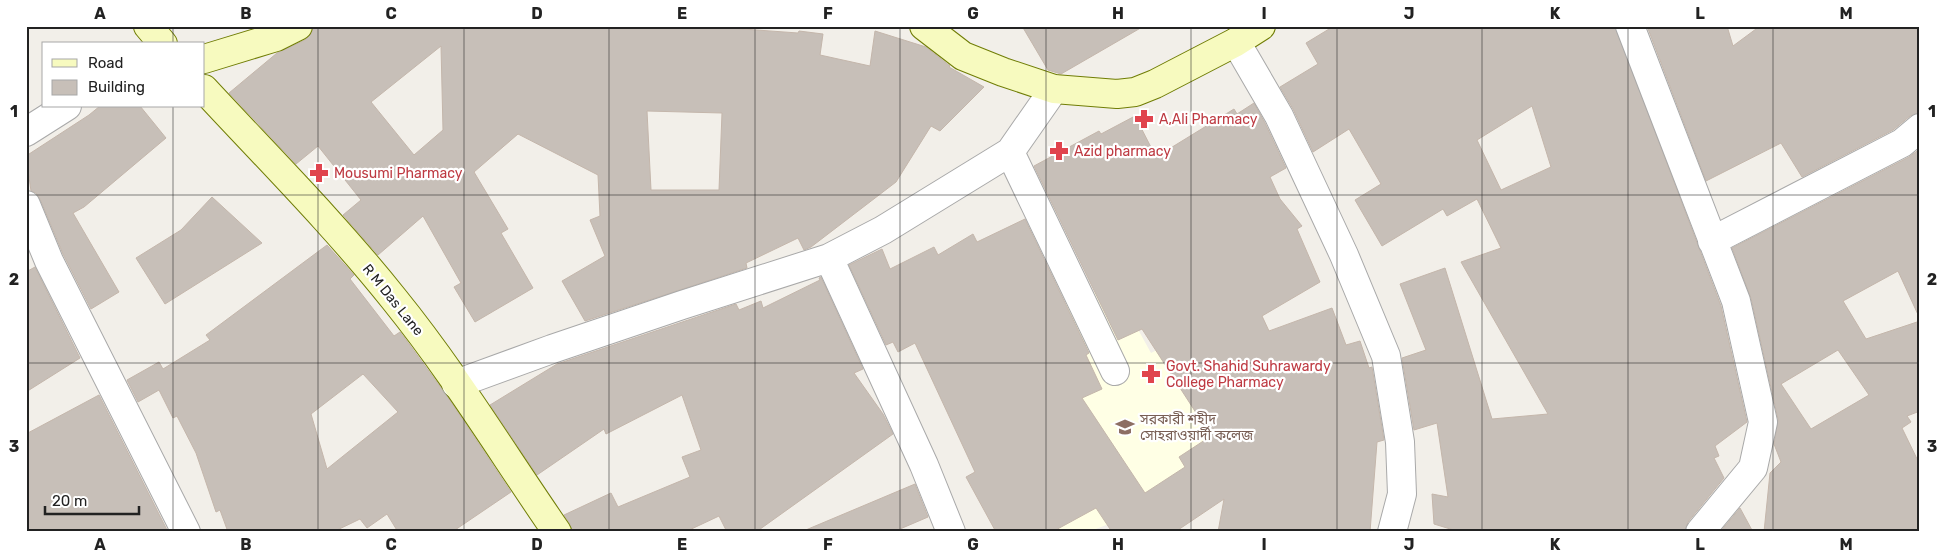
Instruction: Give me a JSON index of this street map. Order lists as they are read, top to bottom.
{
  "streets": {
    "street": ["R M Das Lane"]
  },
  "places": {
    "pharmacy": [
      "A,Ali Pharmacy",
      "Azid pharmacy",
      "Mousumi Pharmacy",
      "Govt. Shahid Suhrawardy College Pharmacy"
    ],
    "school or university": ["সরকারী শহীদ সোহরাওয়ার্দী কলেজ"]
  },
  "legend": ["Road", "Building"],
  "scale_bar": "20 m",
  "grid": {
    "columns": [
      "A",
      "B",
      "C",
      "D",
      "E",
      "F",
      "G",
      "H",
      "I",
      "J",
      "K",
      "L",
      "M"
    ],
    "rows": ["1", "2", "3"]
  }
}
